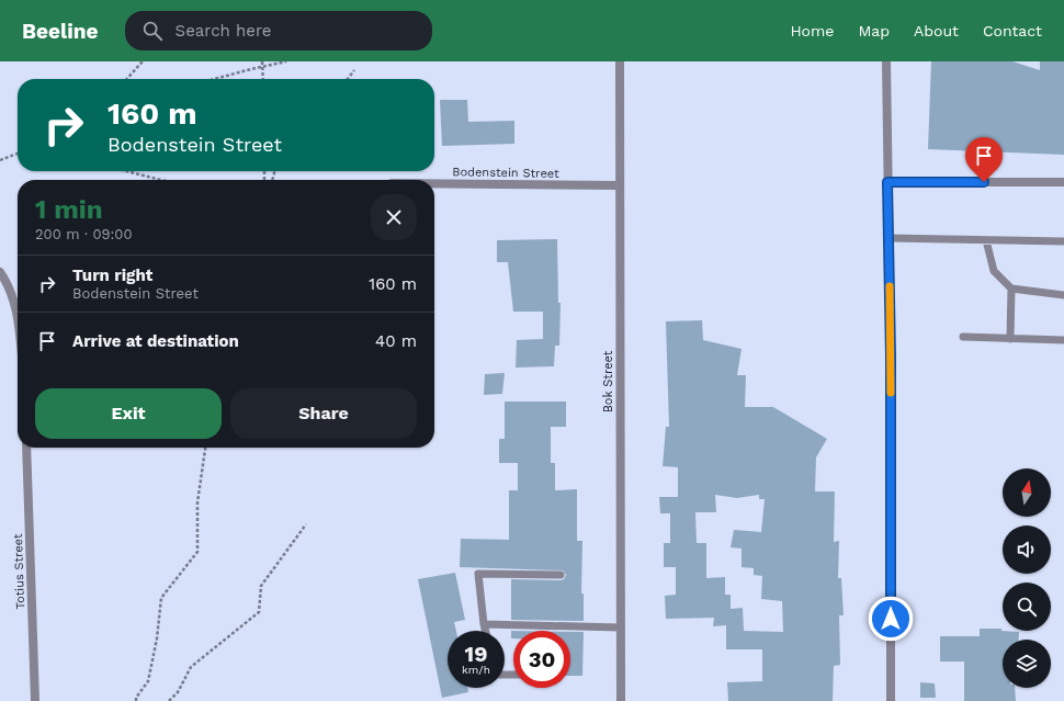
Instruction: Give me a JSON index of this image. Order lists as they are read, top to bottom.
{
  "streets": {
    "street": ["Bodenstein Street", "Bok Street", "Totius Street"]
  },
  "crossings": [
    ["Bodenstein Street", "Bok Street"]
  ],
  "north": "top",
  "page": {
    "header": "Beeline",
    "search": "Search here",
    "nav": [
      "Home",
      "Map",
      "About",
      "Contact"
    ],
    "turn": ["160 m", "Bodenstein Street"],
    "heading": ["1 min", "200 m · 09:00"],
    "list": [
      {
        "name": "Turn right",
        "note": "Bodenstein Street",
        "value": "160 m"
      },
      {
        "name": "Arrive at destination",
        "value": "40 m"
      }
    ],
    "buttons": ["Exit", "Share"],
    "speed": "19 km/h",
    "limit": "30"
  }
}
